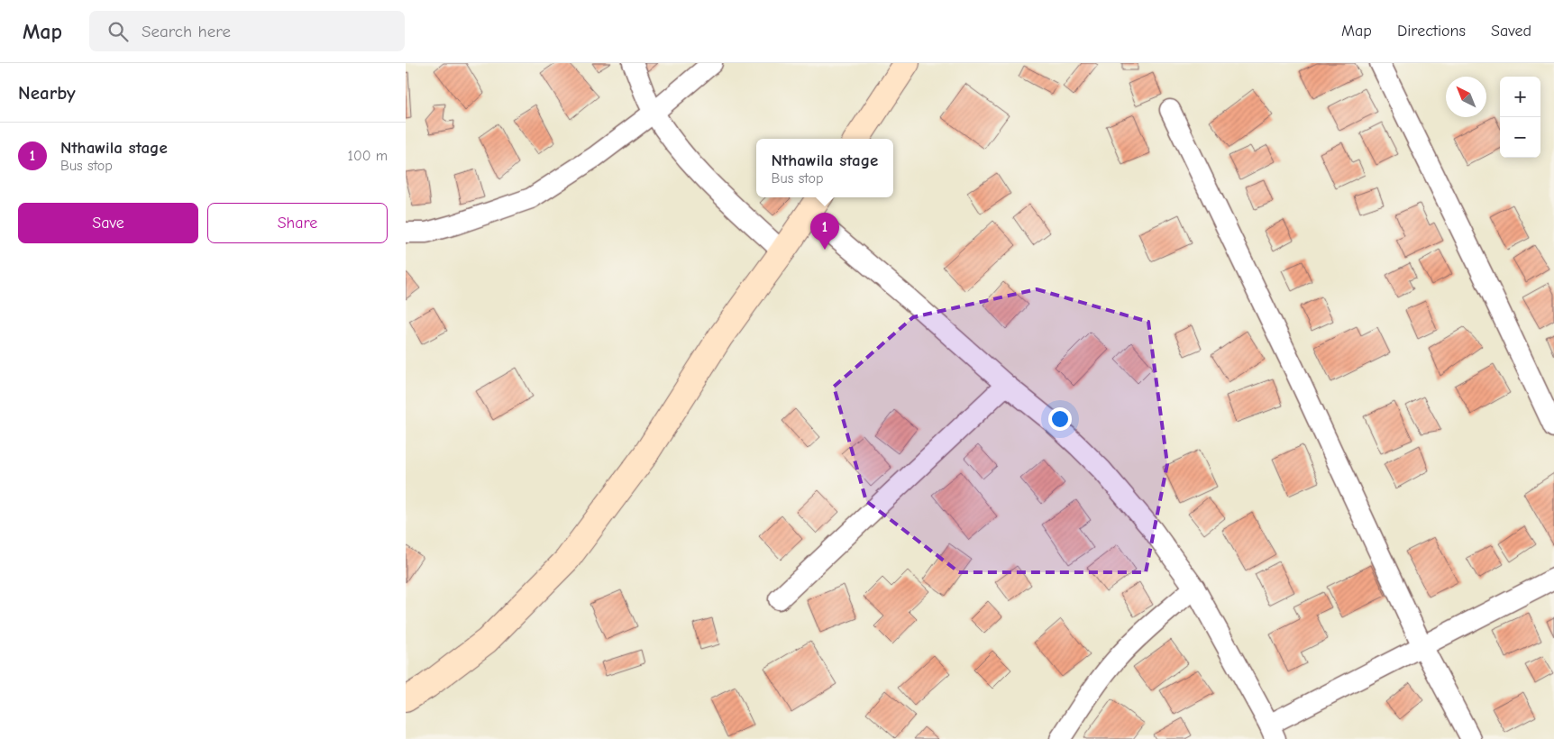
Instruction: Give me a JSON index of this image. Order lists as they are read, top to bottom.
{
  "north": "top left",
  "page": {
    "header": "Map",
    "search": "Search here",
    "nav": ["Map", "Directions", "Saved"],
    "heading": "Nearby",
    "map_buttons": ["+", "−"],
    "list": [
      {
        "mark": "1",
        "name": "Nthawila stage",
        "note": "Bus stop",
        "value": "100 m"
      }
    ],
    "popup": ["Nthawila stage", "Bus stop"],
    "buttons": ["Save", "Share"],
    "pins": "1"
  }
}
